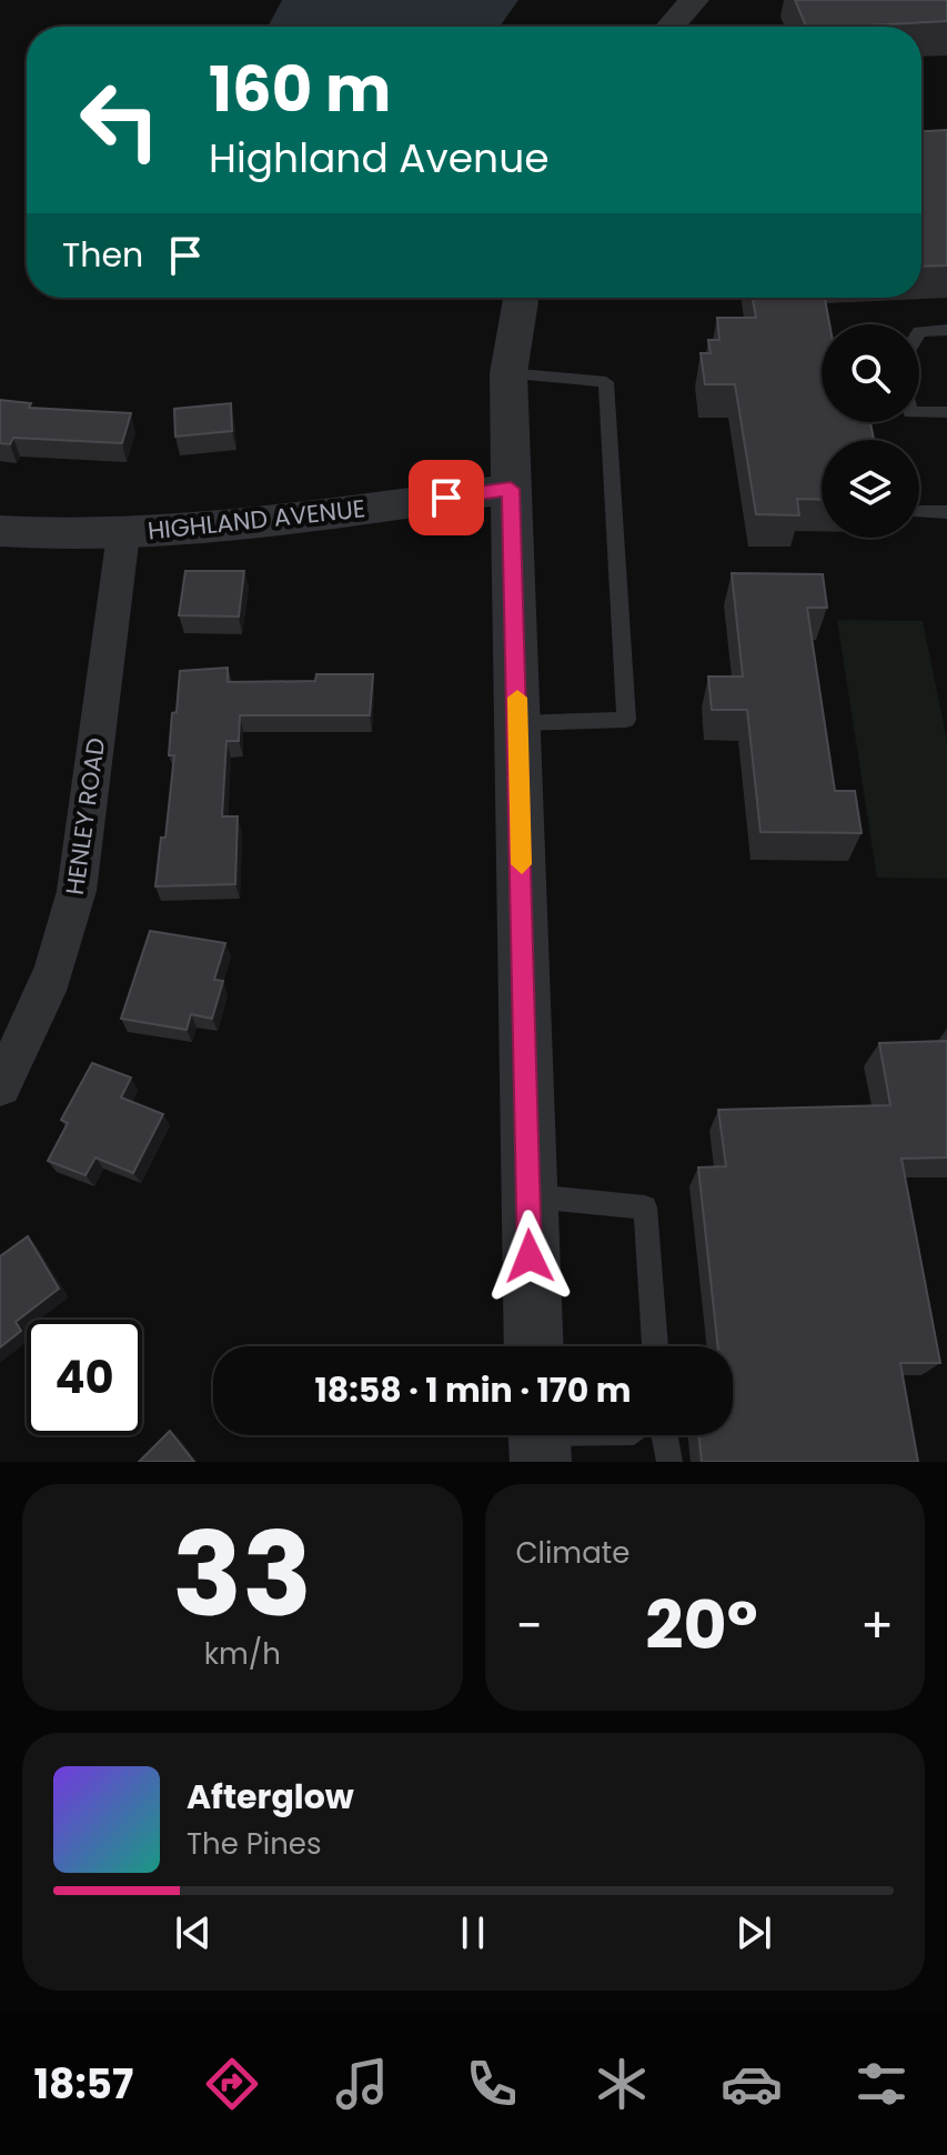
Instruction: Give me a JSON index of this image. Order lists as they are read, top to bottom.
{
  "streets": {
    "street": ["HIGHLAND AVENUE", "HENLEY ROAD"]
  },
  "crossings": [
    ["HIGHLAND AVENUE", "HENLEY ROAD"]
  ],
  "page": {
    "turn": ["160 m", "Highland Avenue"],
    "then": "Then",
    "limit": "40",
    "trip": "18:58 · 1 min · 170 m",
    "tile": [
      ["33", "km/h"],
      "Climate"
    ],
    "heat": ["−", "20°", "+"],
    "song": ["Afterglow", "The Pines"],
    "tabs": "18:57"
  }
}
